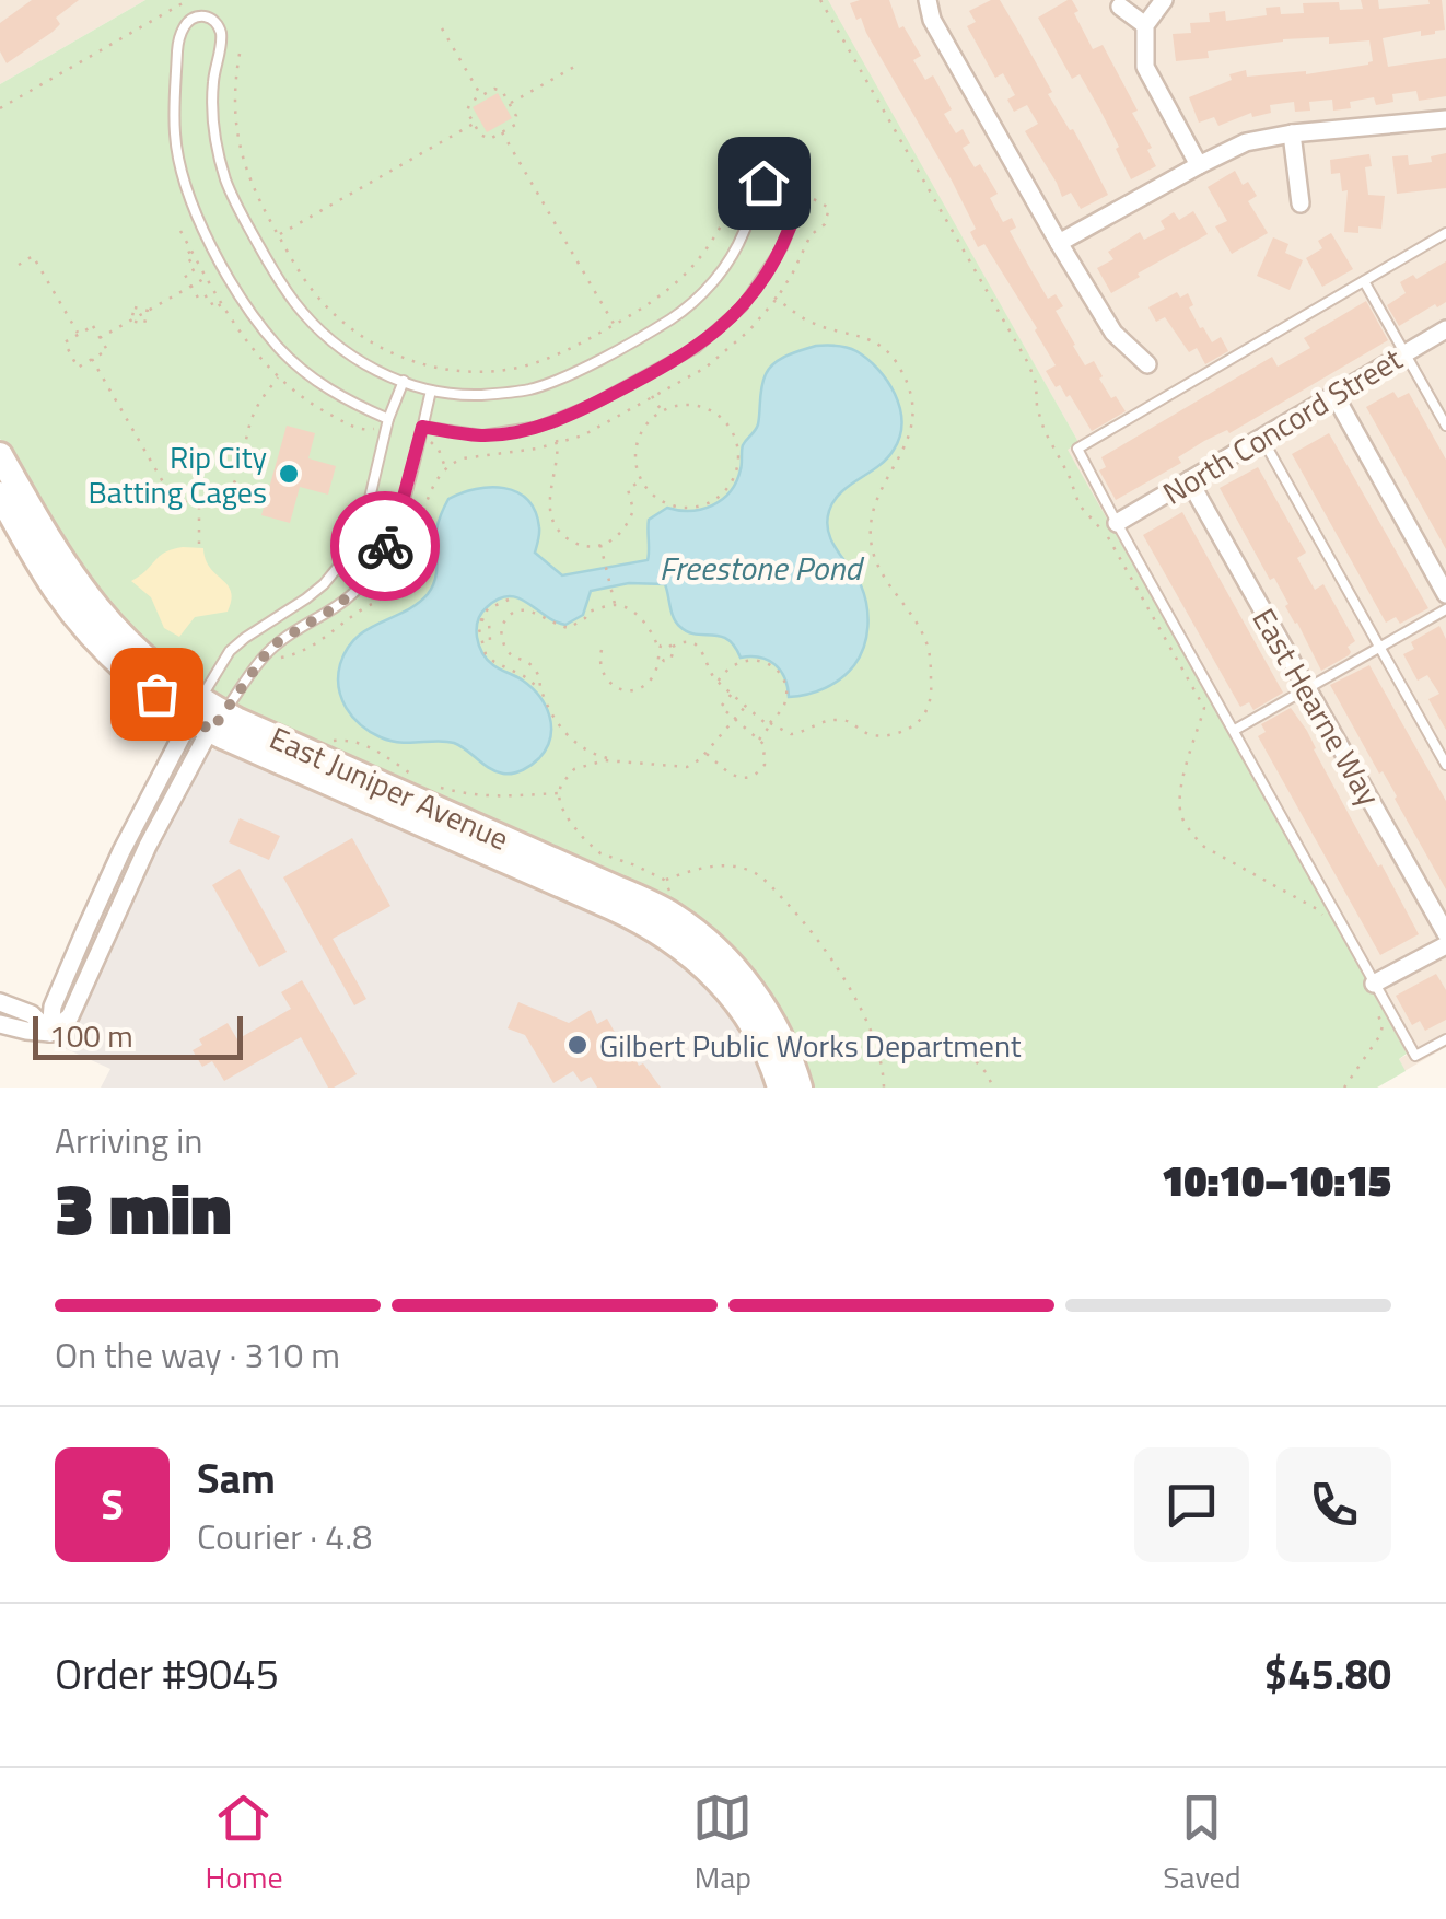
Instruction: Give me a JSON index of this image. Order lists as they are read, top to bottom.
{
  "streets": {
    "street": ["North Concord Street", "East Hearne Way", "East Juniper Avenue"]
  },
  "crossings": [
    ["North Concord Street", "East Hearne Way"]
  ],
  "water": ["Freestone Pond"],
  "places": ["Rip City Batting Cages", "Gilbert Public Works Department"],
  "scale_bar": "100 m",
  "page": {
    "scale": "100 m",
    "heading": ["3 min", "Arriving in", "10:10–10:15"],
    "panel": [
      "Sam",
      "Courier · 4.8",
      "Order #9045",
      "$45.80"
    ],
    "bar": "On the way · 310 m",
    "round": "S",
    "tabs": ["Home", "Map", "Saved"]
  }
}
